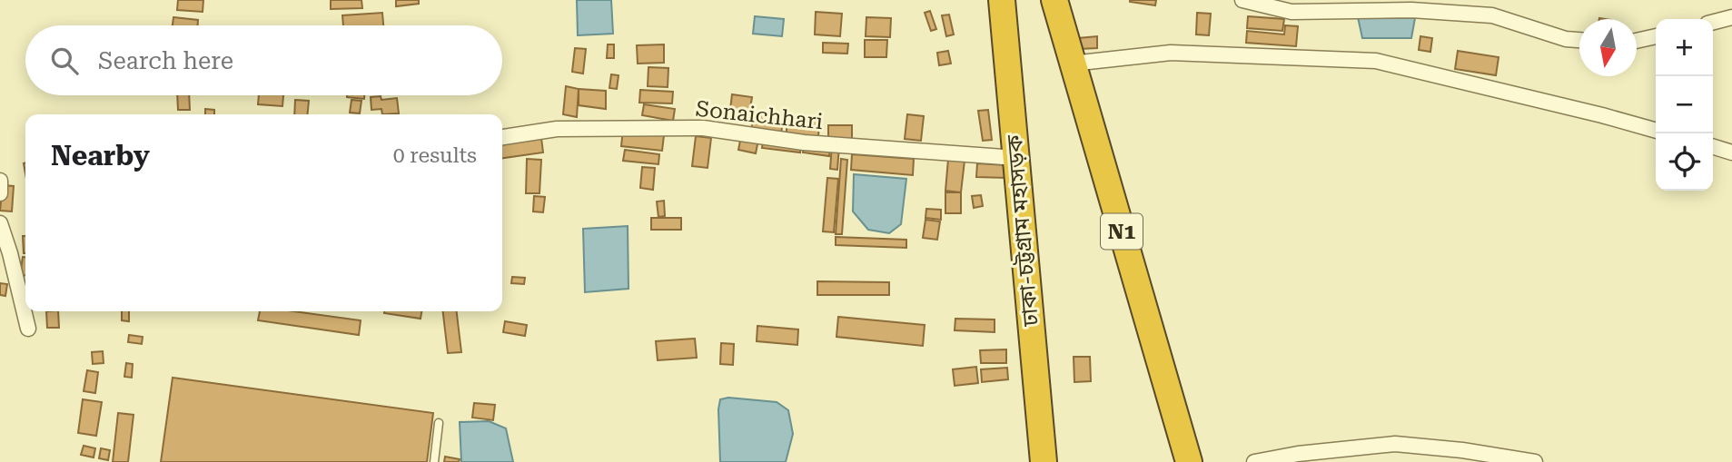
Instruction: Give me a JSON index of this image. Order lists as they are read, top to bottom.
{
  "streets": {
    "highway": ["ঢাকা-চট্টগ্রাম মহাসড়ক", "N1"],
    "street": ["Sonaichhari"]
  },
  "crossings": [
    ["Sonaichhari", "ঢাকা-চট্টগ্রাম মহাসড়ক"]
  ],
  "north": "bottom",
  "page": {
    "map_buttons": ["+", "−"],
    "search": "Search here",
    "heading": ["Nearby", "0 results"]
  }
}
